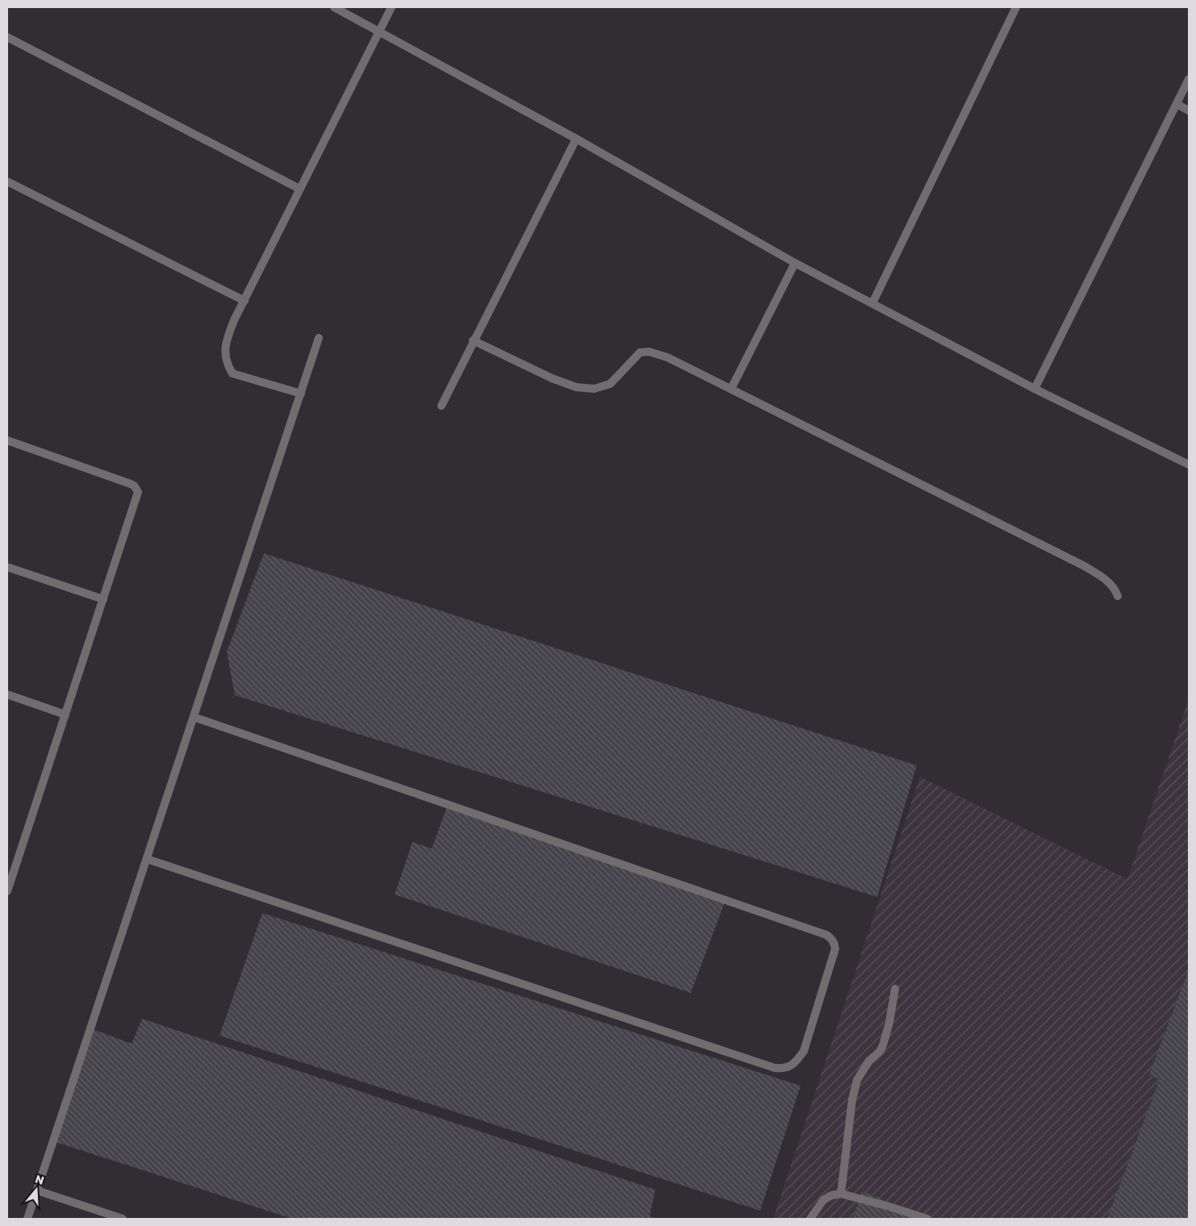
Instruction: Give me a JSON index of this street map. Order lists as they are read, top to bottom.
{
  "north": "top"
}
